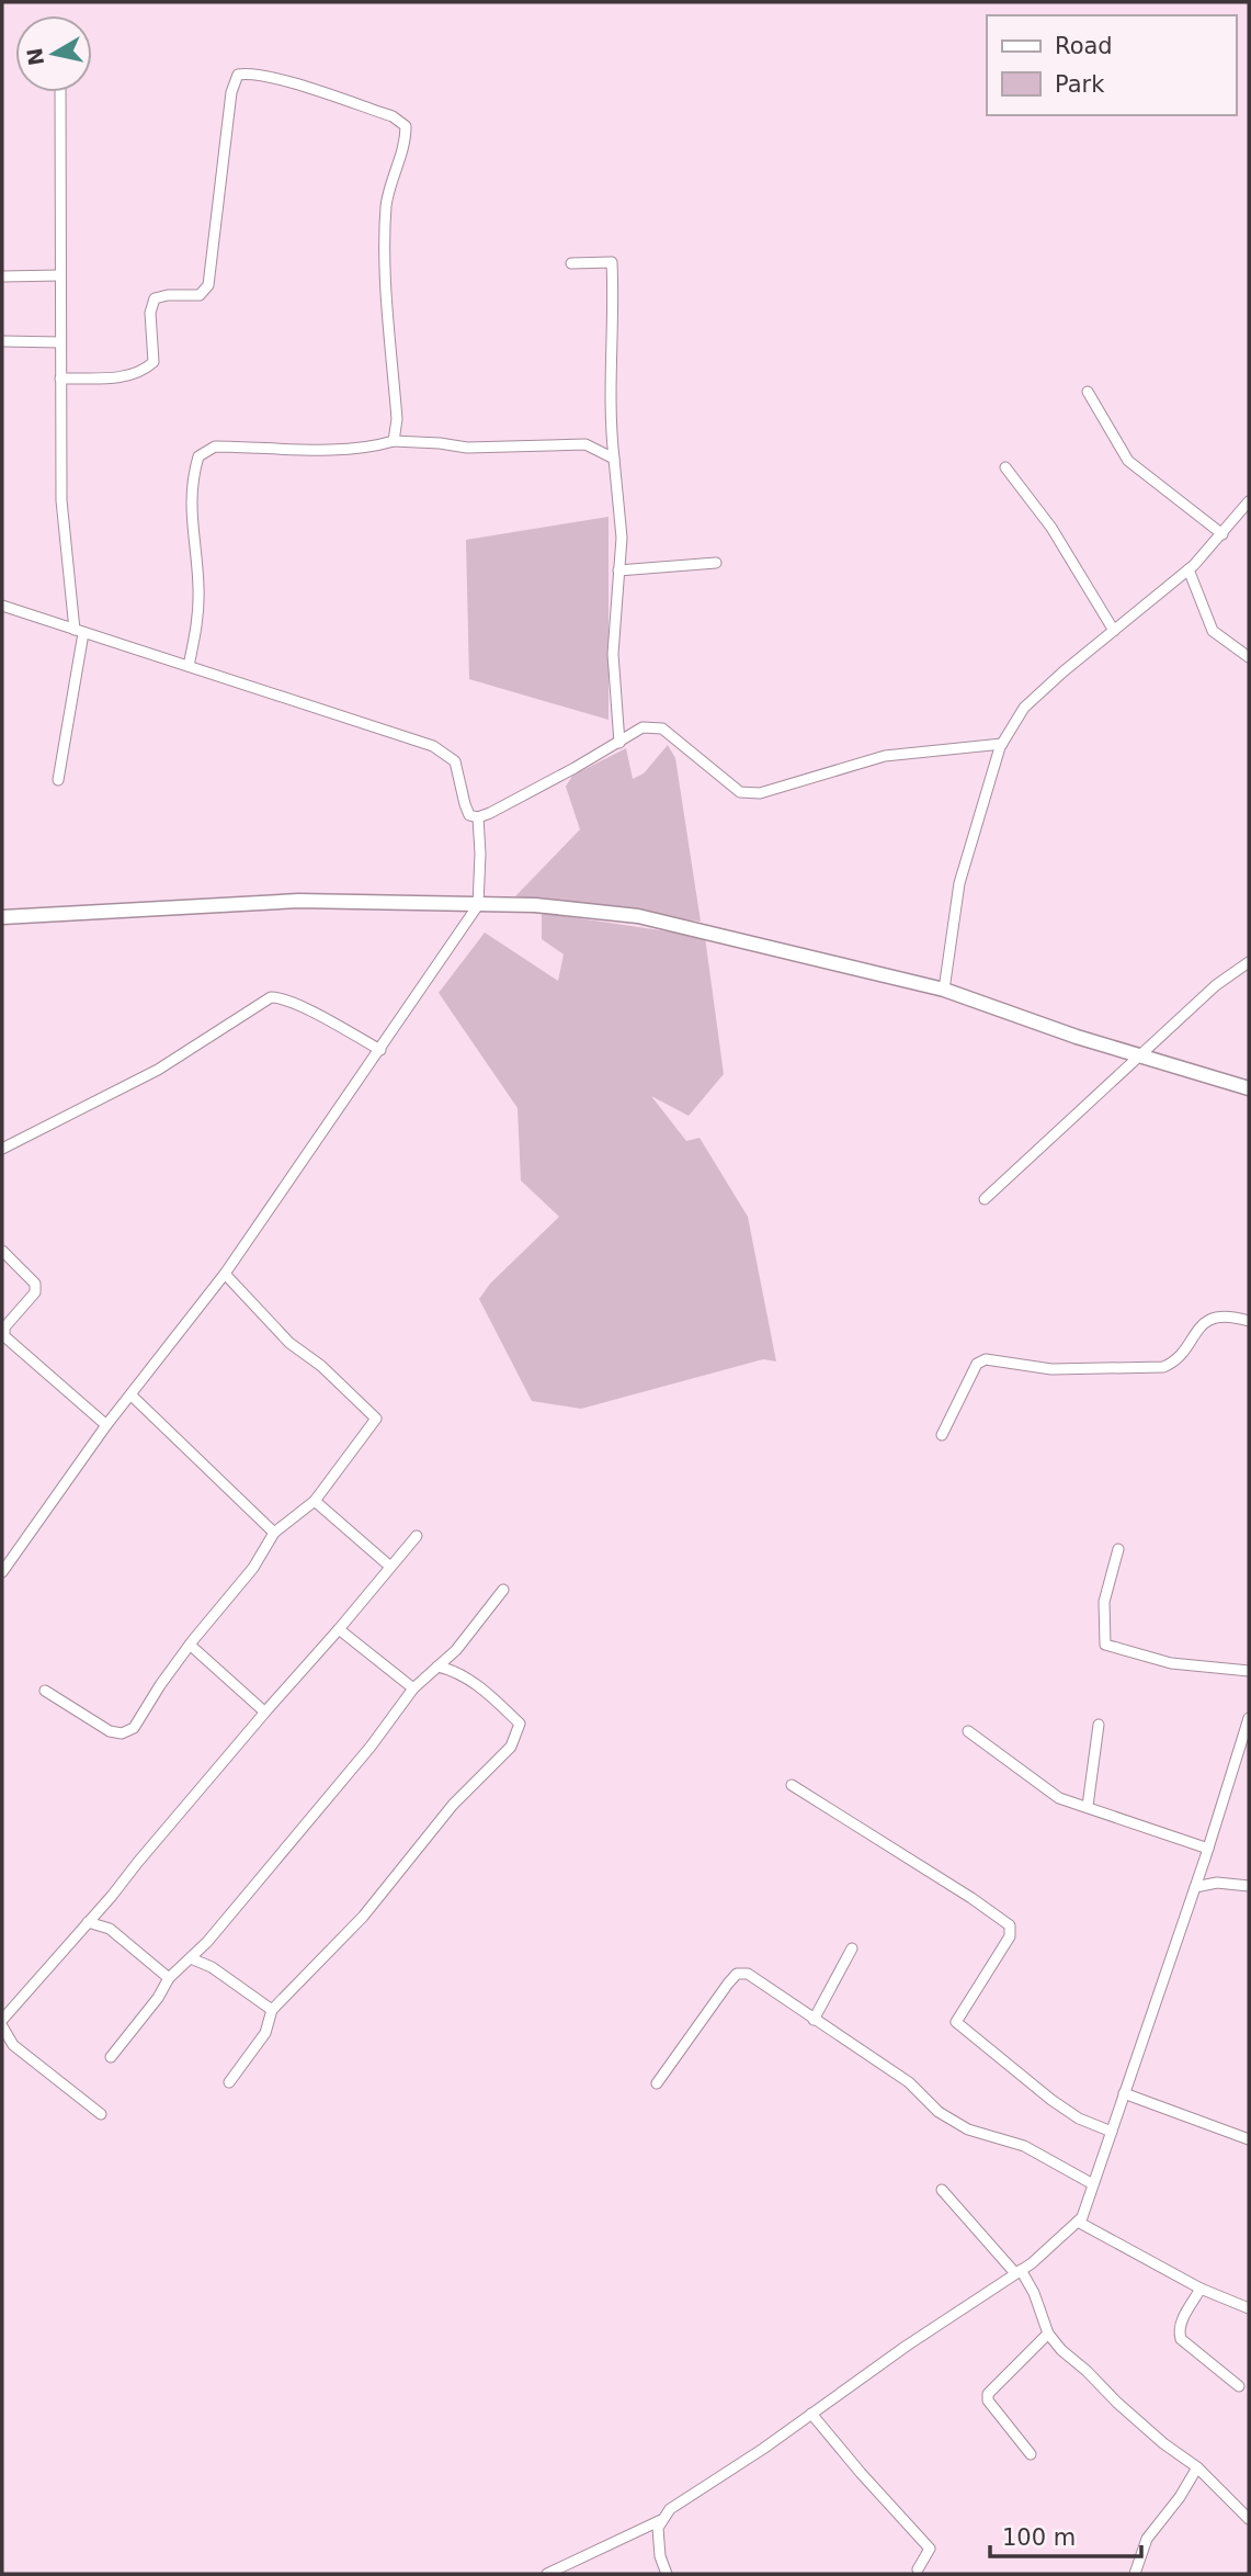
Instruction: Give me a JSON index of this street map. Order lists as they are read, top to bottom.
{
  "legend": ["Road", "Park"],
  "scale_bar": "100 m",
  "north": "left"
}
